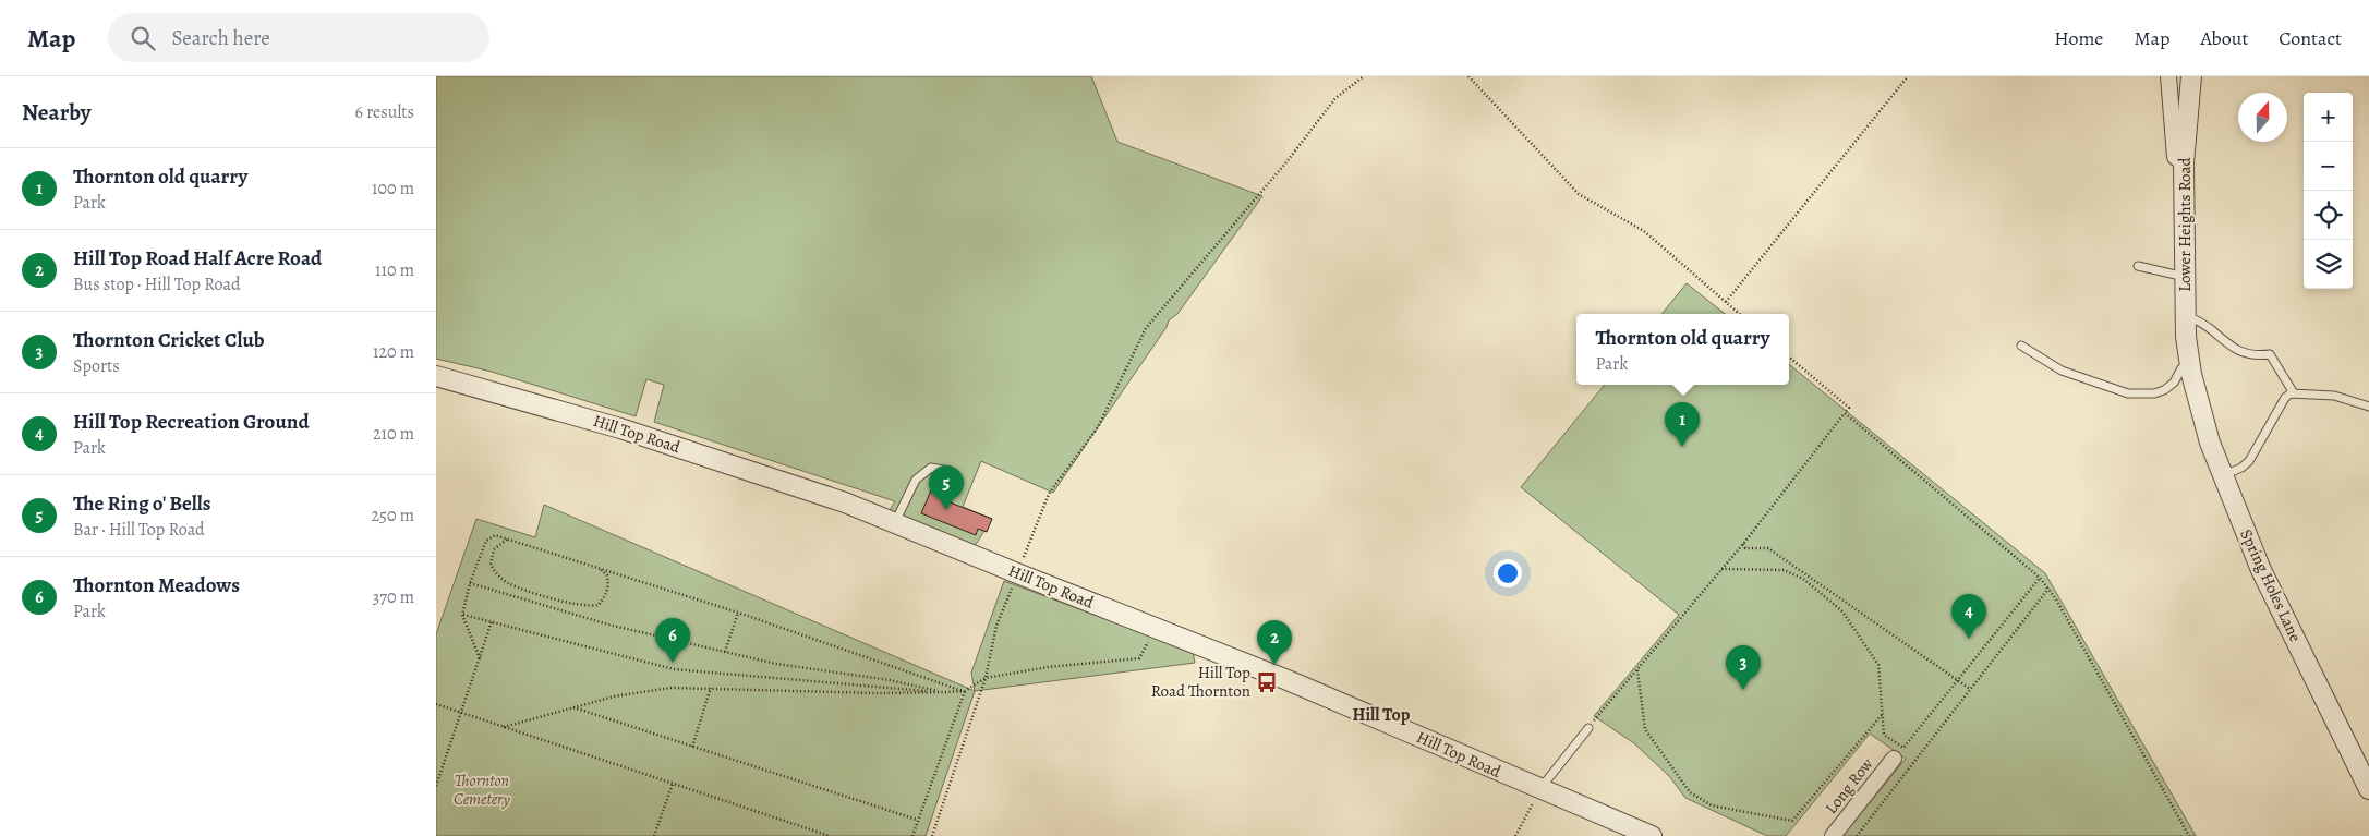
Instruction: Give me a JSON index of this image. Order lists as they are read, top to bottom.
{
  "streets": {
    "street": [
      "Lower Heights Road",
      "Hill Top Road",
      "Spring Holes Lane",
      "Long Row"
    ]
  },
  "crossings": [
    ["Lower Heights Road", "Spring Holes Lane"]
  ],
  "districts": ["Hill Top"],
  "parks": ["Thornton Cemetery"],
  "places": {
    "bus stop": ["Hill Top Road Thornton"]
  },
  "north": "top",
  "page": {
    "header": "Map",
    "search": "Search here",
    "nav": [
      "Home",
      "Map",
      "About",
      "Contact"
    ],
    "heading": ["Nearby", "6 results"],
    "map_buttons": ["+", "−"],
    "list": [
      {
        "mark": "1",
        "name": "Thornton old quarry",
        "note": "Park",
        "value": "100 m"
      },
      {
        "mark": "2",
        "name": "Hill Top Road Half Acre Road",
        "note": "Bus stop · Hill Top Road",
        "value": "110 m"
      },
      {
        "mark": "3",
        "name": "Thornton Cricket Club",
        "note": "Sports",
        "value": "120 m"
      },
      {
        "mark": "4",
        "name": "Hill Top Recreation Ground",
        "note": "Park",
        "value": "210 m"
      },
      {
        "mark": "5",
        "name": "The Ring o' Bells",
        "note": "Bar · Hill Top Road",
        "value": "250 m"
      },
      {
        "mark": "6",
        "name": "Thornton Meadows",
        "note": "Park",
        "value": "370 m"
      }
    ],
    "popup": ["Thornton old quarry", "Park"],
    "pins": [
      "1",
      "5",
      "4",
      "6",
      "2",
      "3"
    ]
  }
}
